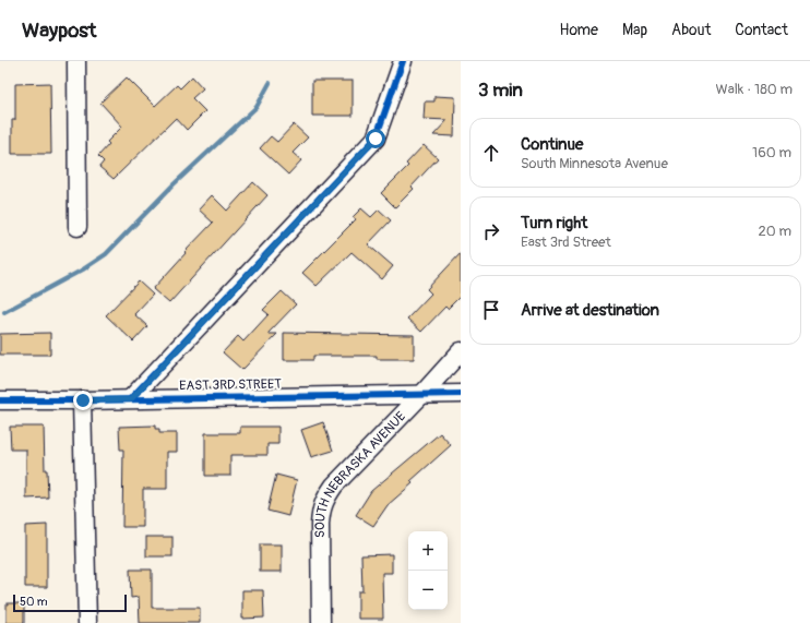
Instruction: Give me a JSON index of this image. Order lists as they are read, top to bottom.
{
  "streets": {
    "street": ["EAST 3RD STREET", "SOUTH NEBRASKA AVENUE"]
  },
  "crossings": [
    ["EAST 3RD STREET", "SOUTH NEBRASKA AVENUE"]
  ],
  "scale_bar": "50 m",
  "page": {
    "header": "Waypost",
    "nav": [
      "Home",
      "Map",
      "About",
      "Contact"
    ],
    "heading": ["3 min", "Walk · 180 m"],
    "list": [
      ["Continue", "South Minnesota Avenue", "160 m"],
      ["Turn right", "East 3rd Street", "20 m"],
      "Arrive at destination"
    ],
    "map_buttons": ["+", "−"],
    "scale": "50 m"
  }
}
